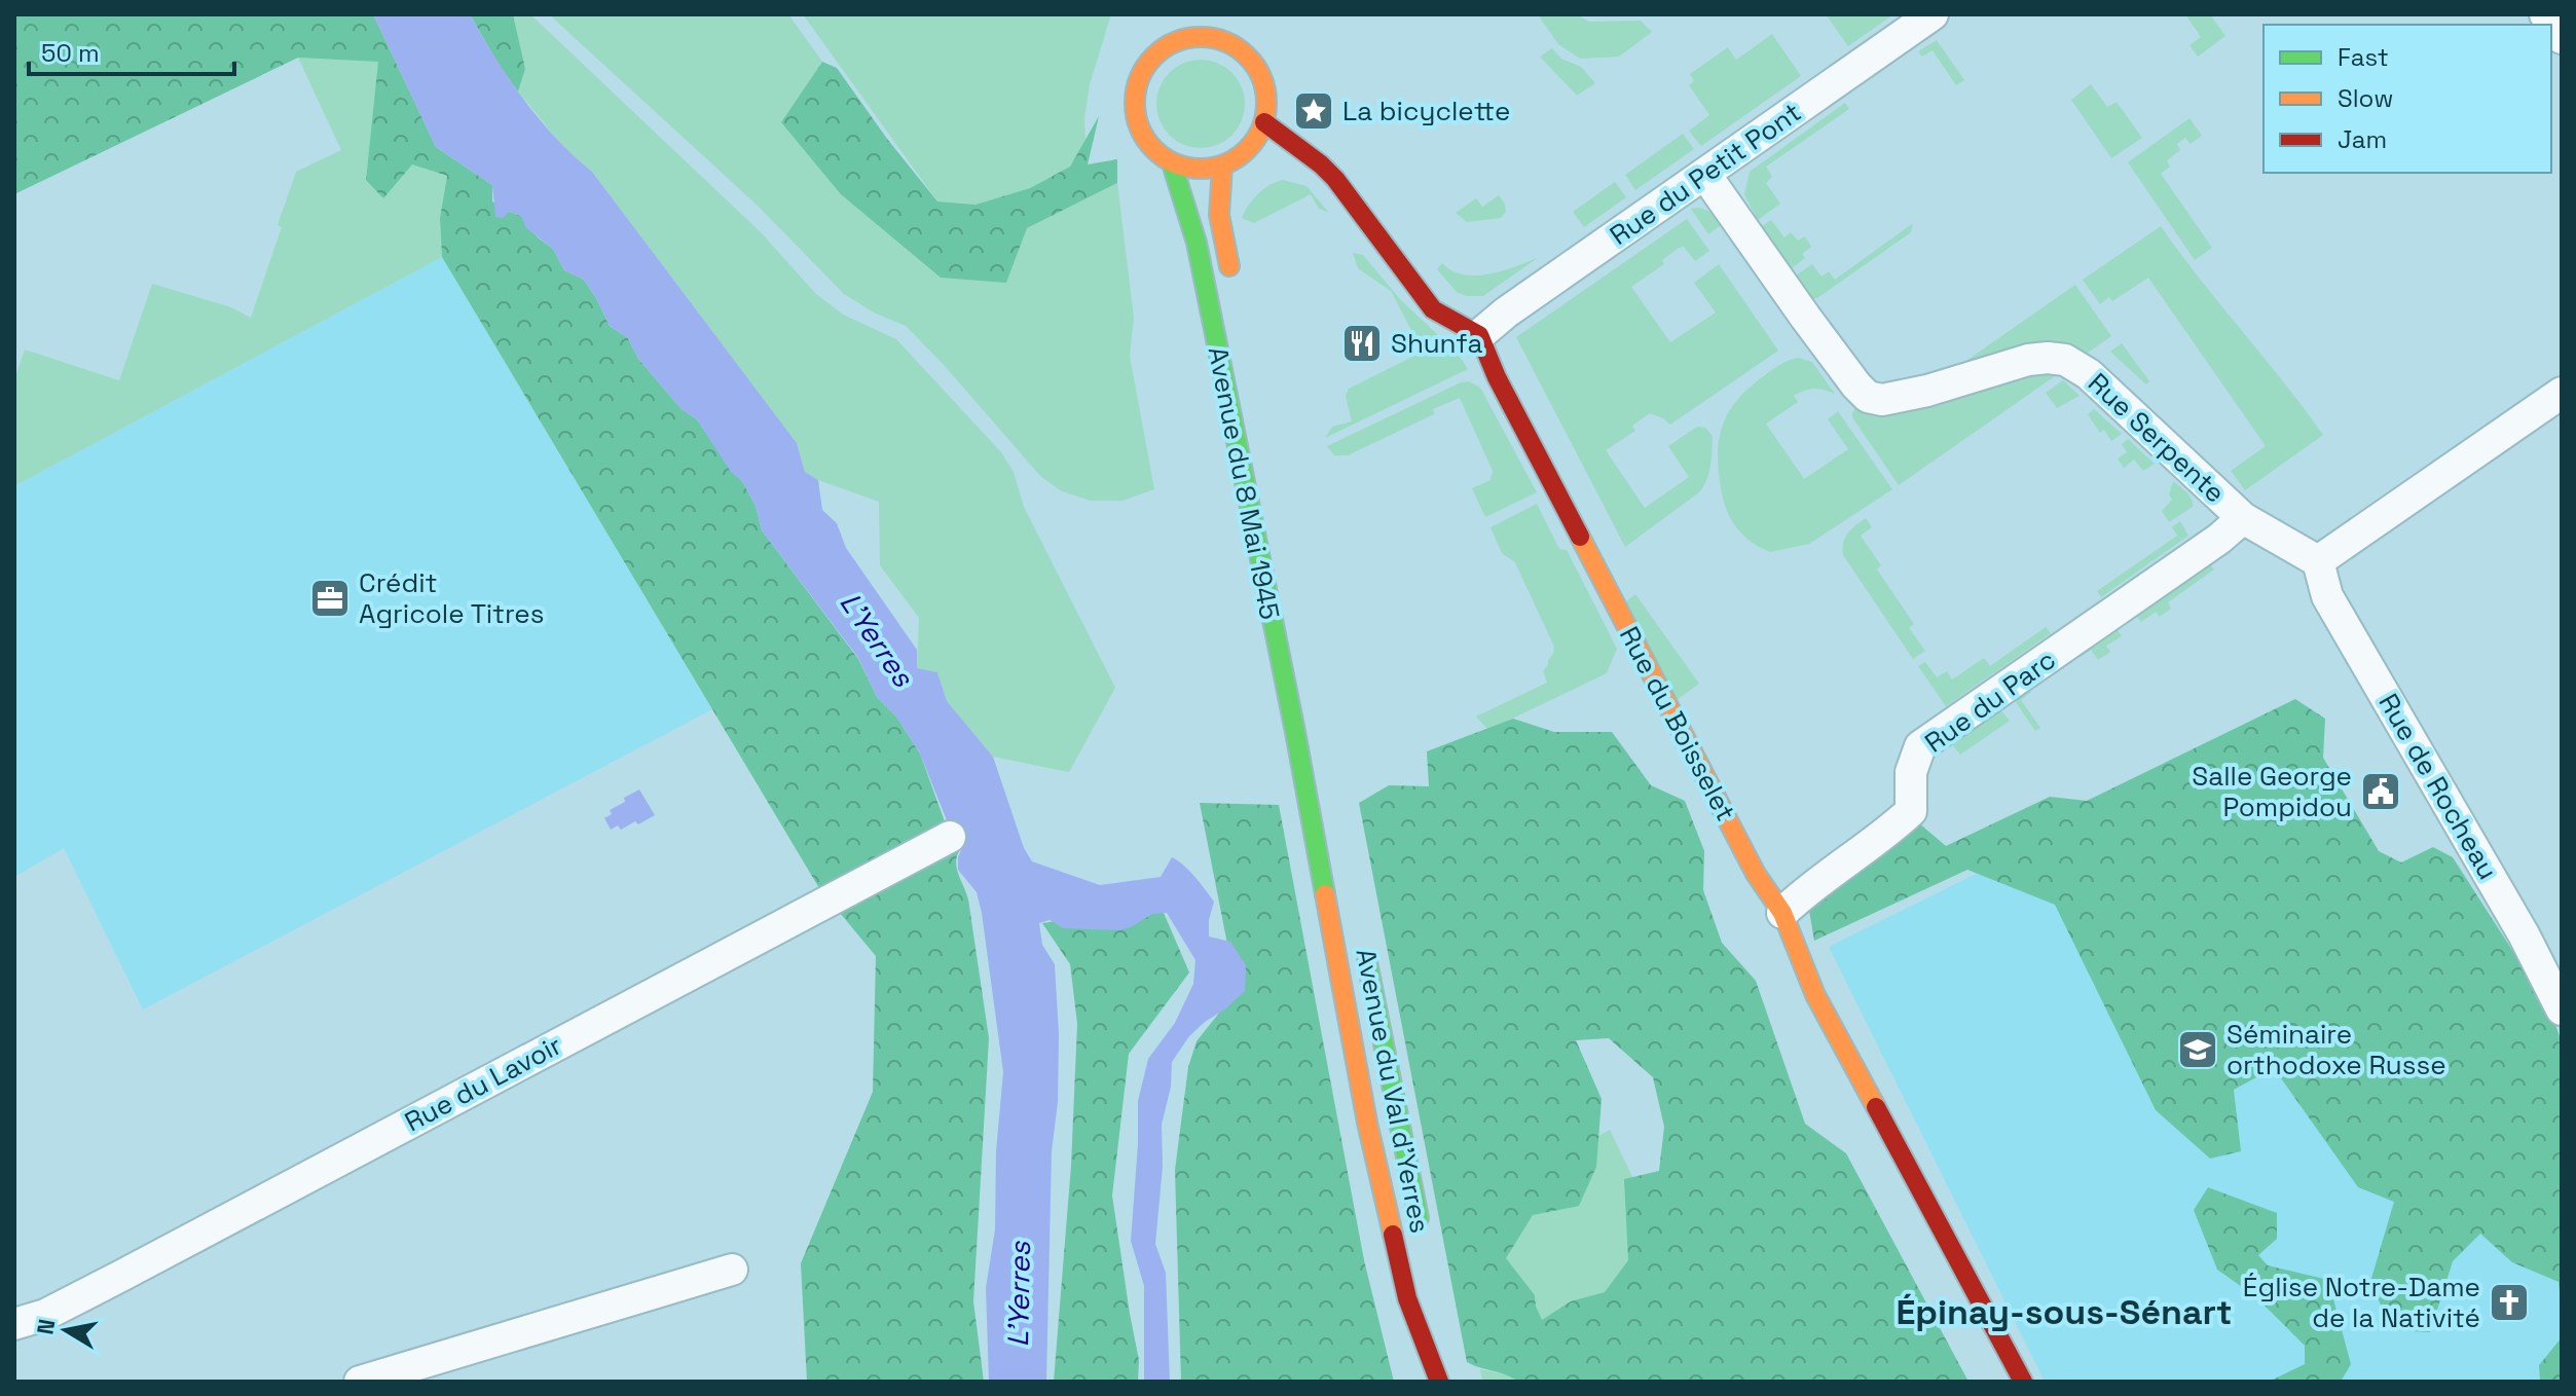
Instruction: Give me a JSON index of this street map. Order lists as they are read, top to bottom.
{
  "streets": {
    "main road": ["Avenue du 8 Mai 1945", "Rue du Boisselet", "Avenue du Val d'Yerres"],
    "street": [
      "Rue du Petit Pont",
      "Rue Serpente",
      "Rue du Parc",
      "Rue de Rocheau",
      "Rue du Lavoir"
    ]
  },
  "crossings": [
    ["Rue du Petit Pont", "Rue Serpente"],
    ["Rue du Petit Pont", "Rue du Boisselet"],
    ["Rue Serpente", "Rue du Parc"],
    ["Rue Serpente", "Rue de Rocheau"],
    ["Avenue du 8 Mai 1945", "Avenue du Val d'Yerres"],
    ["Rue du Parc", "Rue du Boisselet"]
  ],
  "districts": ["Épinay-sous-Sénart"],
  "water": ["L'Yerres"],
  "places": {
    "place": ["La bicyclette"],
    "restaurant": ["Shunfa"],
    "office": ["Crédit Agricole Titres"],
    "public building": ["Salle George Pompidou"],
    "school or university": ["Séminaire orthodoxe Russe"],
    "church": ["Église Notre-Dame de la Nativité"]
  },
  "legend": ["Fast", "Slow", "Jam"],
  "scale_bar": "50 m",
  "north": "left"
}
